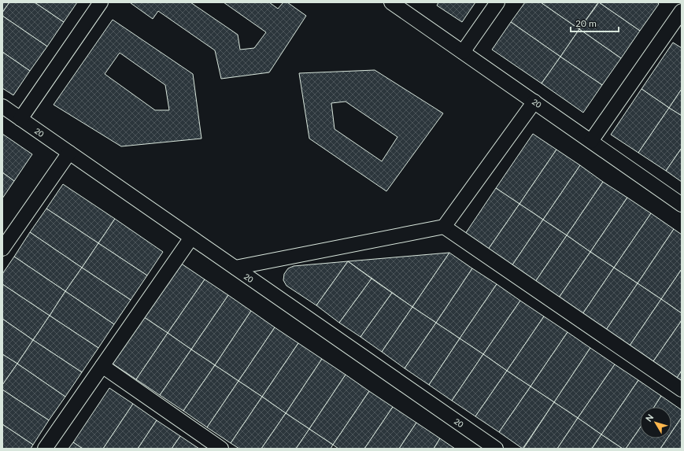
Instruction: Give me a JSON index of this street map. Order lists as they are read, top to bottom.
{
  "streets": {
    "street": ["20"]
  },
  "scale_bar": "20 m",
  "north": "top left"
}
